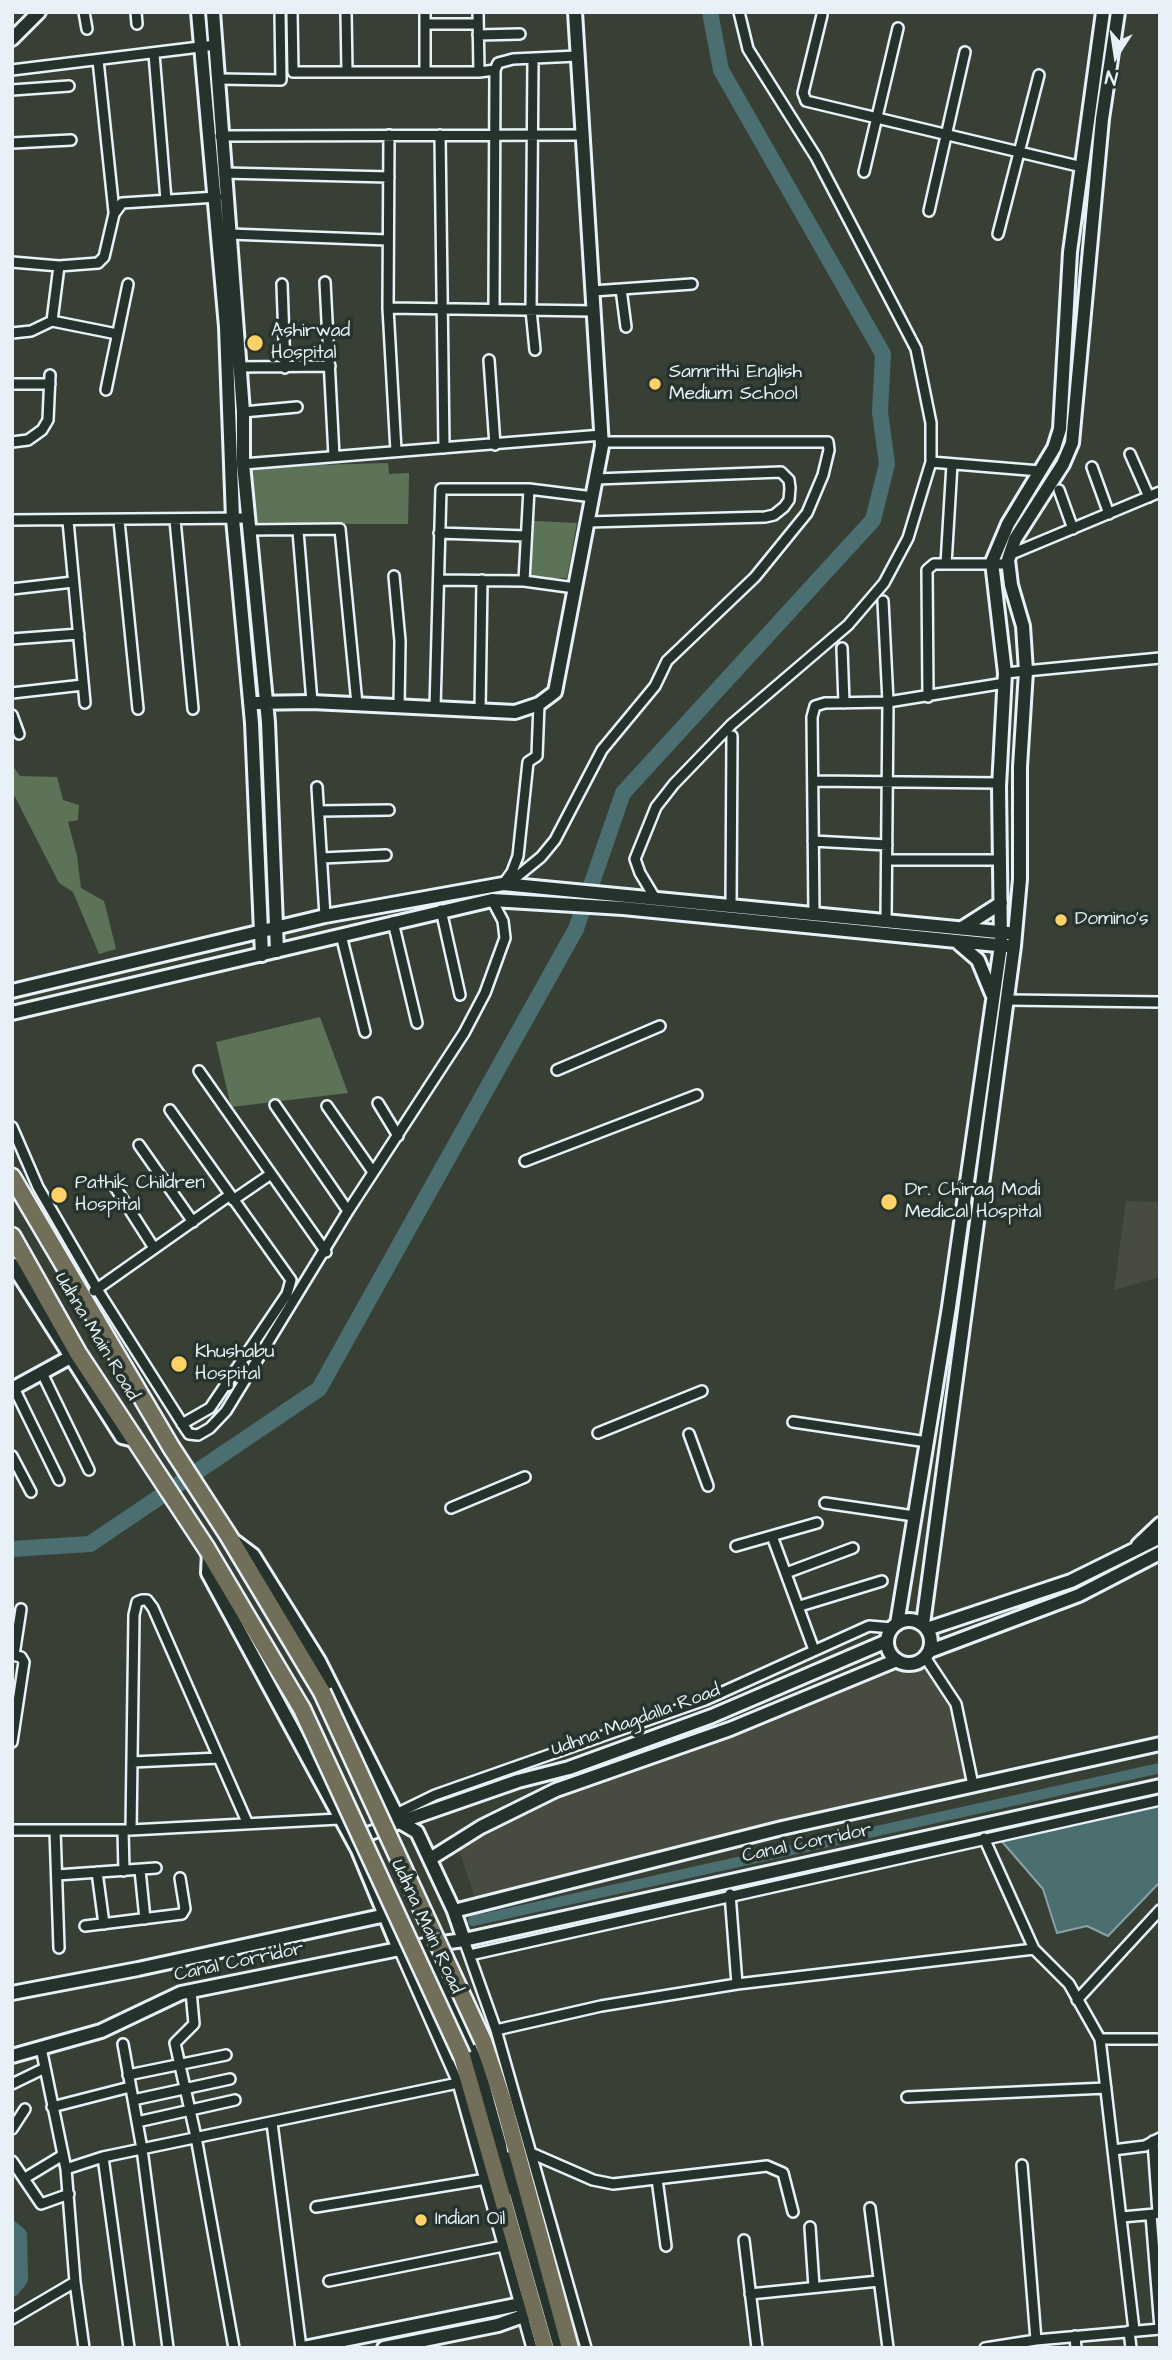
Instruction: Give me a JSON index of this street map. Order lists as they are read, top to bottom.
{
  "streets": {
    "highway": ["Udhna Main Road"],
    "street": ["Udhna Magdalla Road", "Canal Corridor"]
  },
  "places": [
    "Ashirwad Hospital",
    "Samrithi English Medium School",
    "Domino's",
    "Pathik Children Hospital",
    "Dr. Chirag Modi Medical Hospital",
    "Khushabu Hospital",
    "Indian Oil"
  ],
  "north": "bottom"
}
